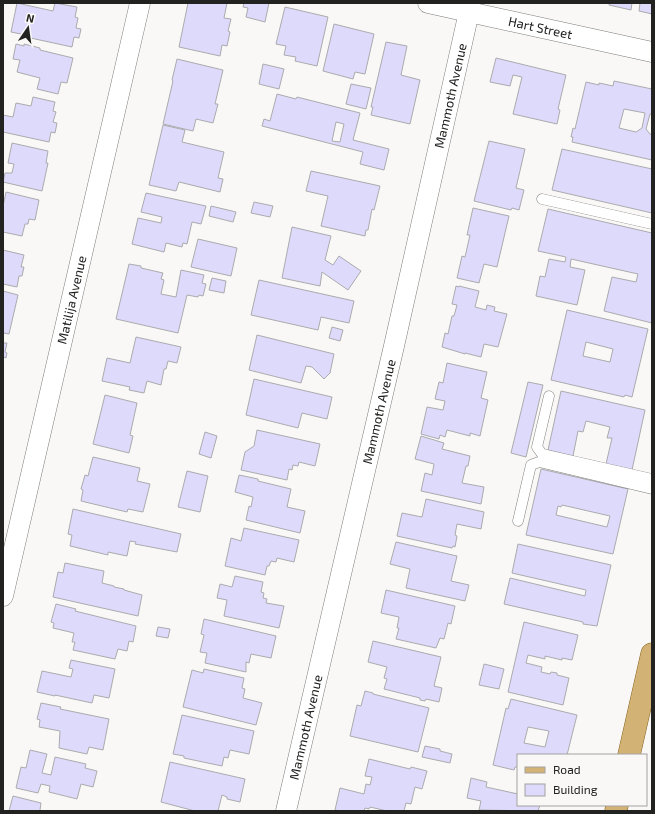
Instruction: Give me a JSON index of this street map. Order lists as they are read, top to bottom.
{
  "streets": {
    "street": ["Hart Street", "Mammoth Avenue", "Matilija Avenue"]
  },
  "crossings": [
    ["Hart Street", "Mammoth Avenue"]
  ],
  "legend": ["Road", "Building"],
  "north": "top"
}
